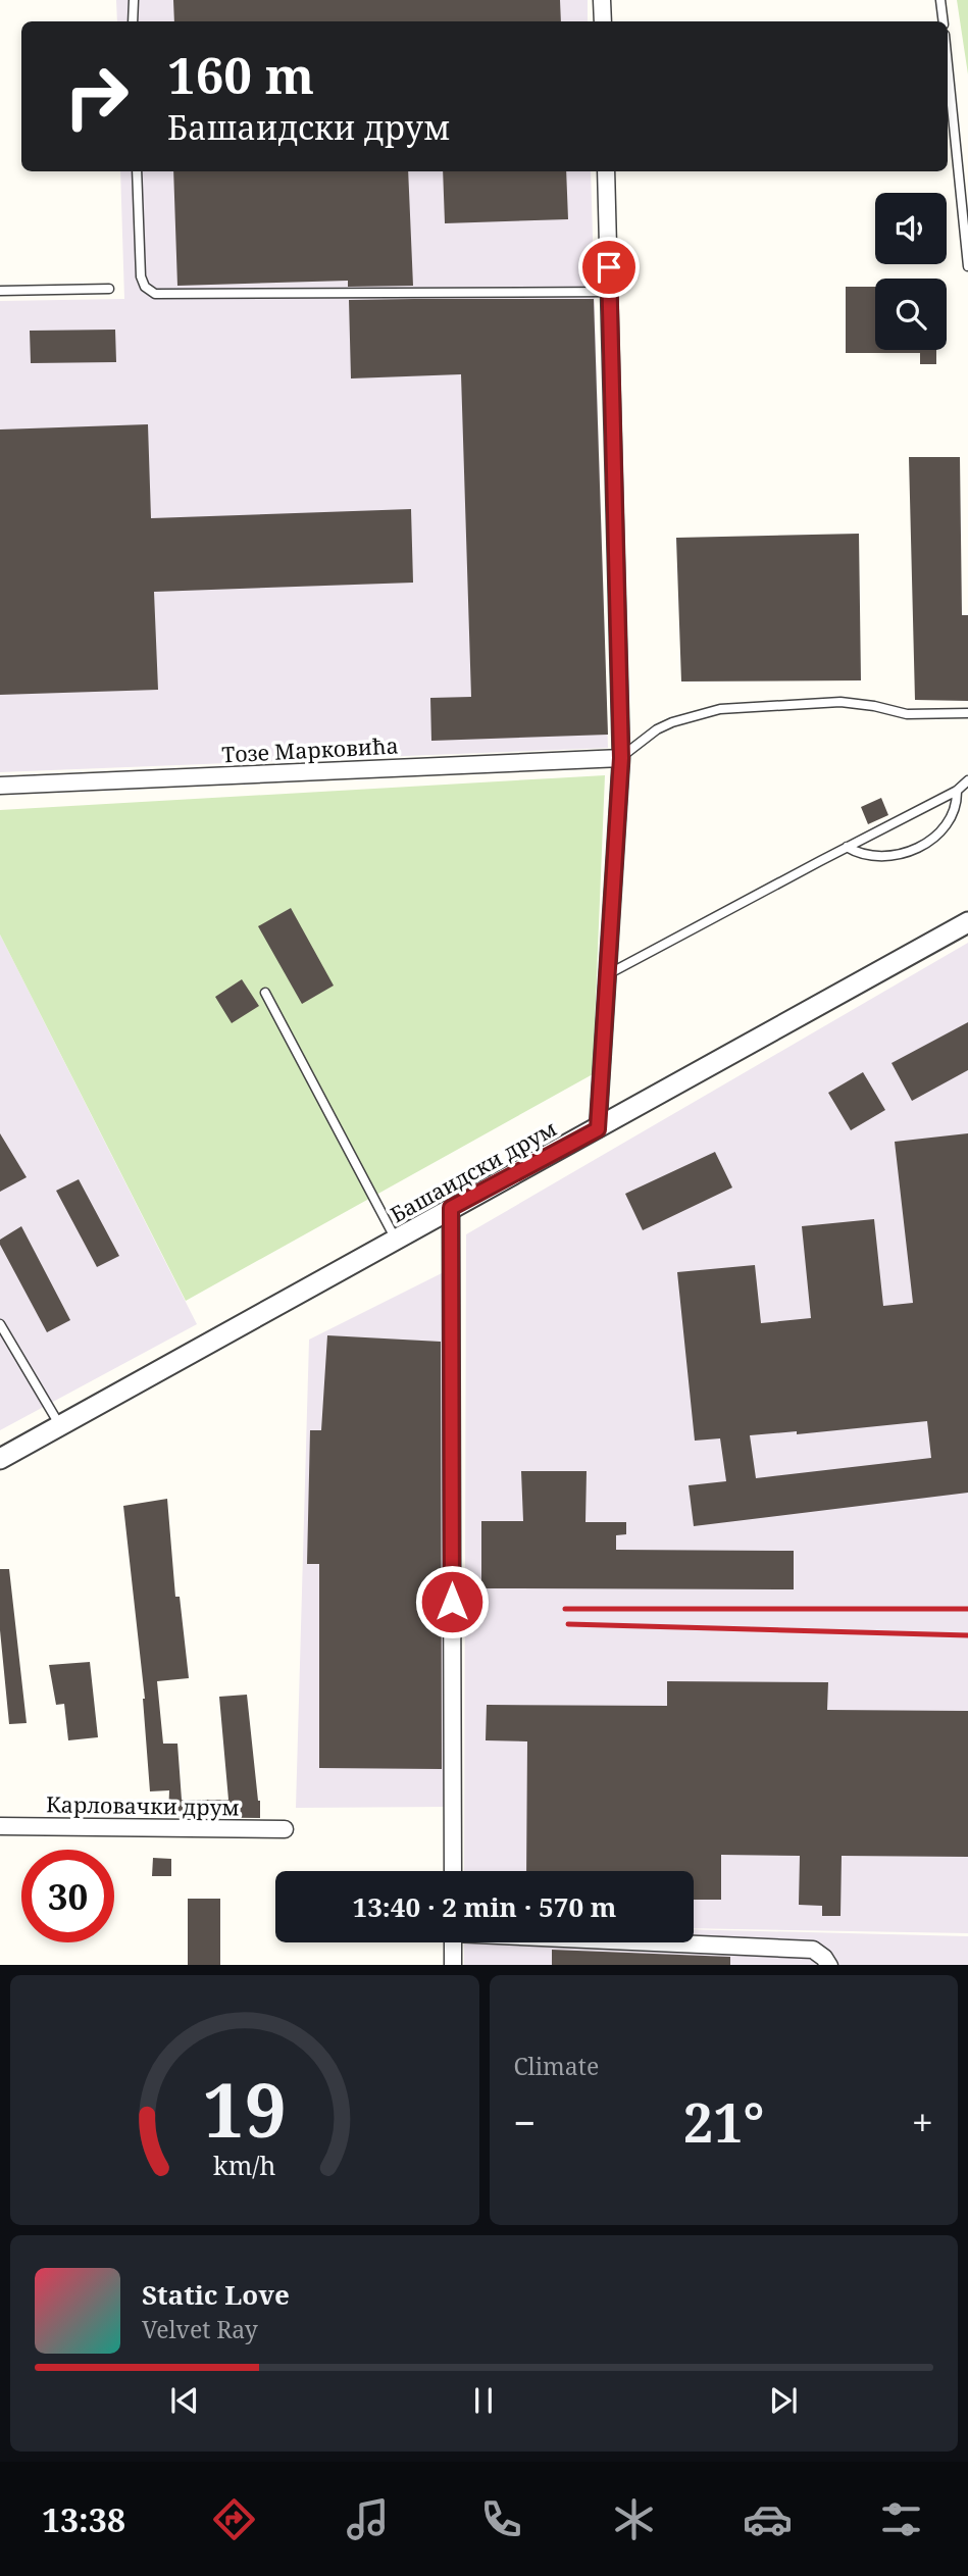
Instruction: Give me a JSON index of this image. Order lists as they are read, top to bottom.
{
  "streets": {
    "street": ["Тозе Марковића", "Башаидски друм", "Карловачки друм"]
  },
  "page": {
    "turn": ["160 m", "Башаидски друм"],
    "limit": "30",
    "trip": "13:40 · 2 min · 570 m",
    "tile": "Climate",
    "heat": ["−", "21°", "+"],
    "song": ["Static Love", "Velvet Ray"],
    "tabs": "13:38",
    "gauge": ["19", "km/h"]
  }
}
